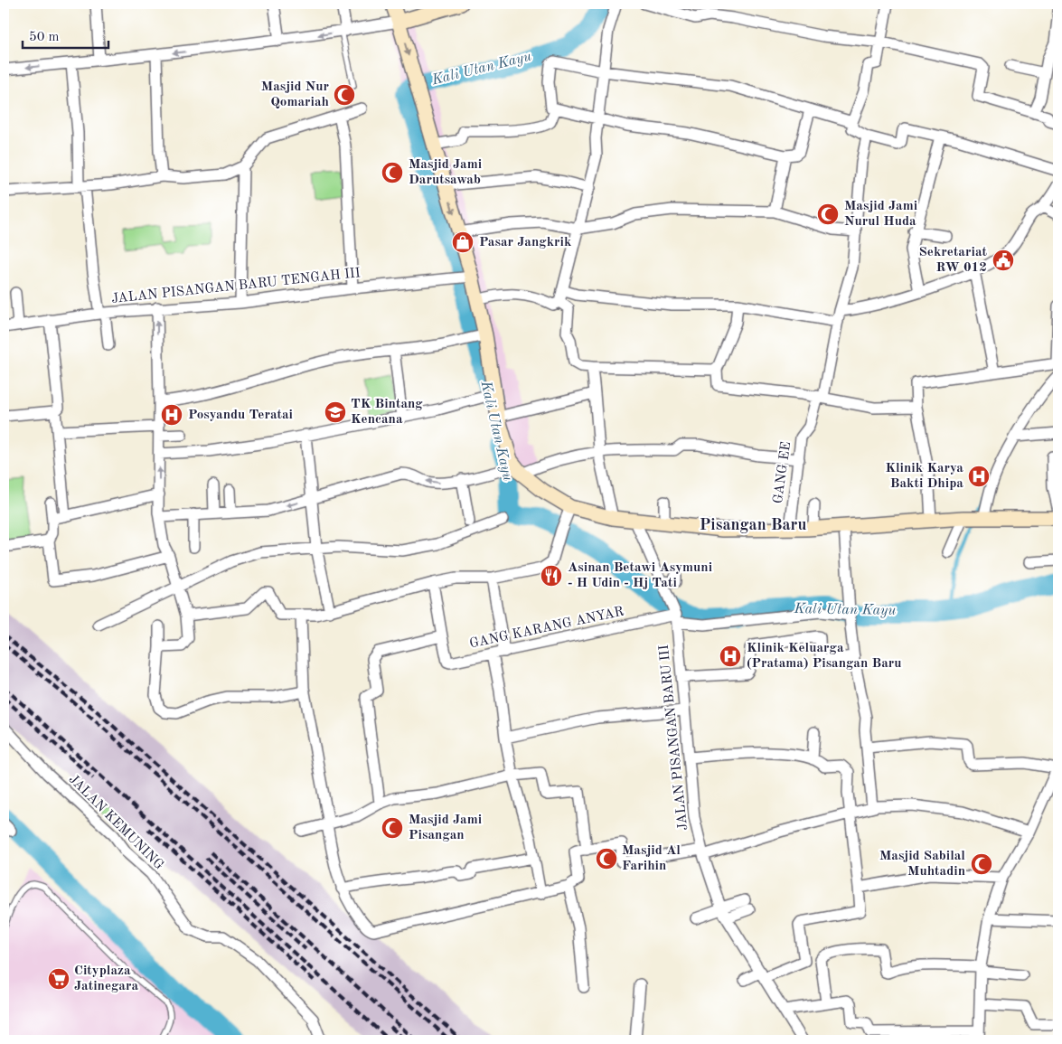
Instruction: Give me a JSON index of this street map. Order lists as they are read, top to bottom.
{
  "streets": {
    "street": [
      "JALAN PISANGAN BARU TENGAH III",
      "GANG EE",
      "GANG KARANG ANYAR",
      "JALAN PISANGAN BARU III",
      "JALAN KEMUNING"
    ]
  },
  "crossings": [
    ["GANG KARANG ANYAR", "JALAN PISANGAN BARU III"]
  ],
  "districts": ["Pisangan Baru"],
  "water": ["Kali Utan Kayu"],
  "places": {
    "mosque": [
      "Masjid Nur Qomariah",
      "Masjid Jami Darutsawab",
      "Masjid Jami Nurul Huda",
      "Masjid Jami Pisangan",
      "Masjid Al Farihin",
      "Masjid Sabilal Muhtadin"
    ],
    "shop": ["Pasar Jangkrik"],
    "public building": ["Sekretariat RW 012"],
    "school or university": ["TK Bintang Kencana"],
    "hospital": ["Posyandu Teratai", "Klinik Karya Bakti Dhipa", "Klinik Keluarga (Pratama) Pisangan Baru"],
    "restaurant": ["Asinan Betawi Asymuni - H Udin - Hj Tati"],
    "supermarket": ["Cityplaza Jatinegara"]
  },
  "scale_bar": "50 m"
}
